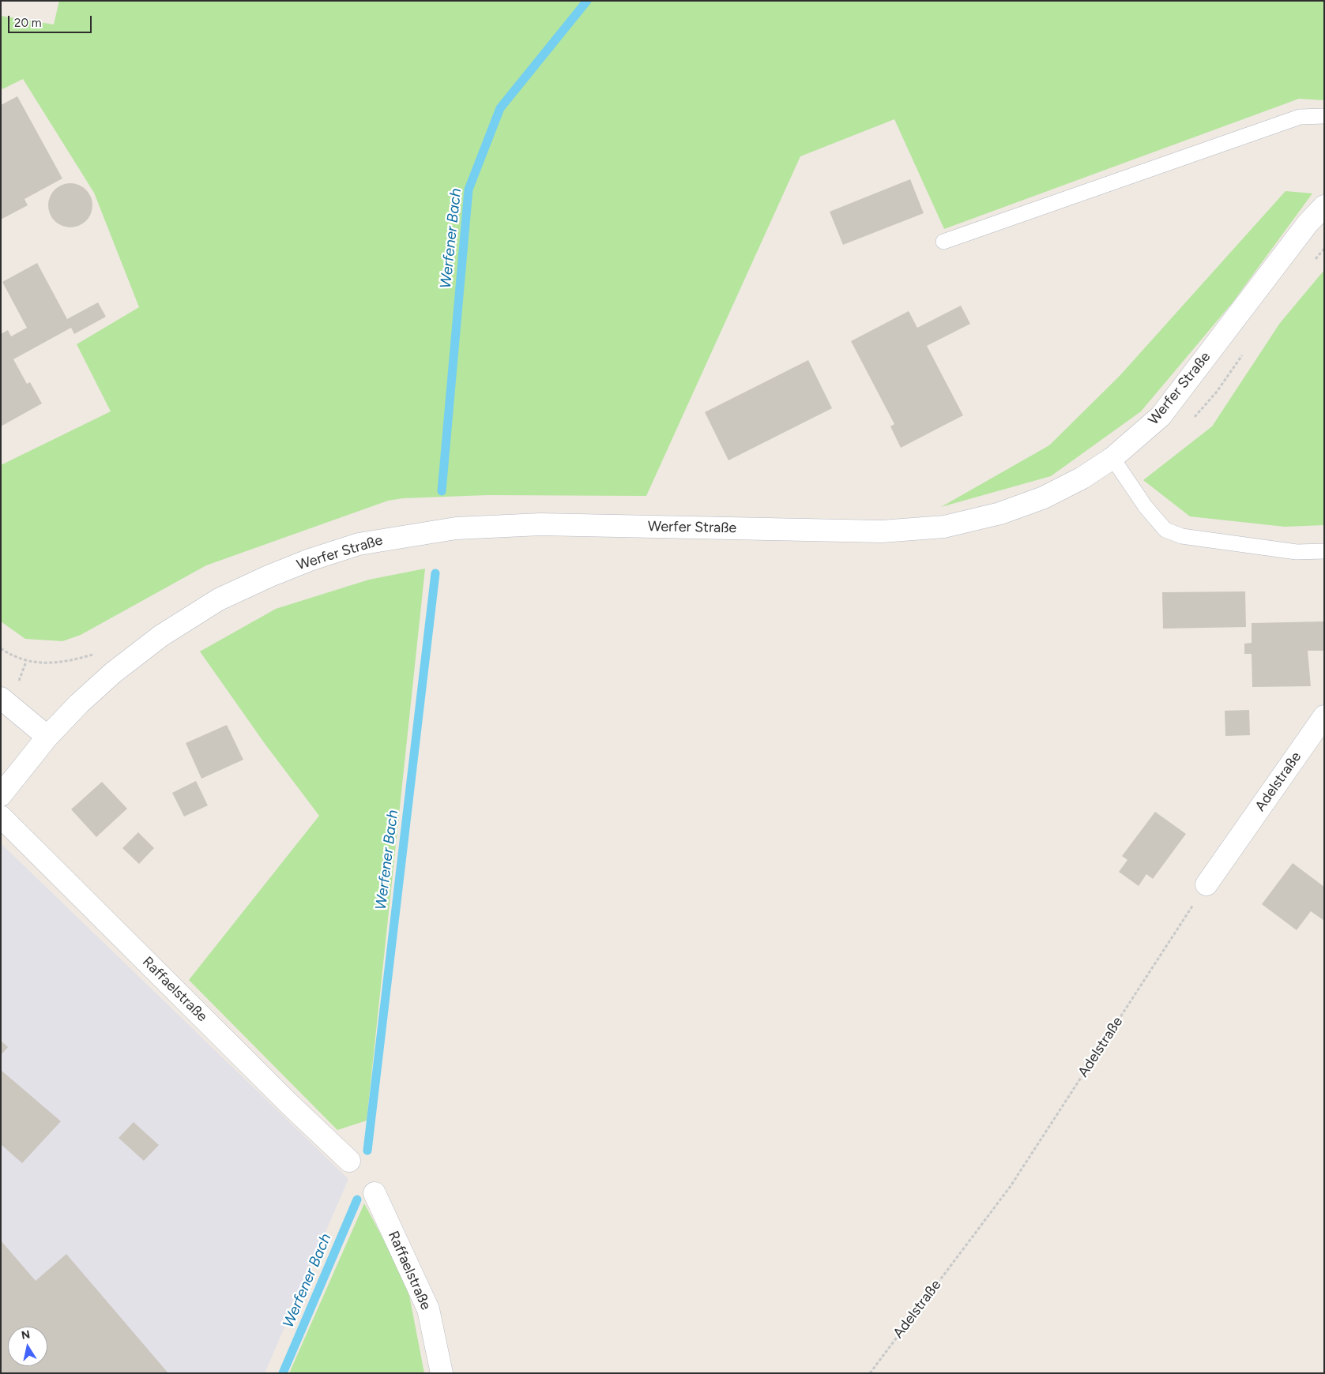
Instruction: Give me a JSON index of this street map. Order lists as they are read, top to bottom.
{
  "streets": {
    "street": ["Werfer Straße", "Adelstraße", "Raffaelstraße"]
  },
  "water": ["Werfener Bach"],
  "scale_bar": "20 m",
  "north": "top"
}
